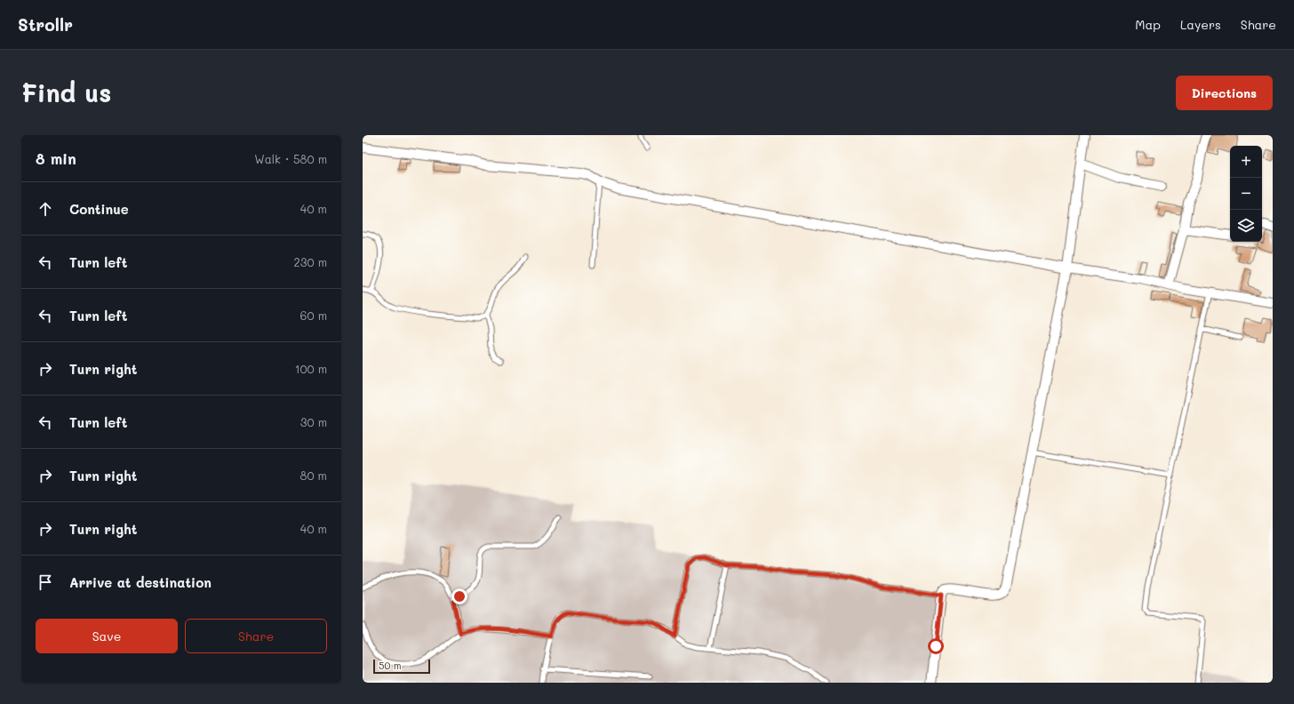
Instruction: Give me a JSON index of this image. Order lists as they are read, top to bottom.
{
  "scale_bar": "50 m",
  "page": {
    "header": "Strollr",
    "nav": ["Map", "Layers", "Share"],
    "buttons": [
      "Directions",
      ["Save", "Share"]
    ],
    "title": "Find us",
    "heading": ["8 min", "Walk · 580 m"],
    "map_buttons": ["+", "−"],
    "list": [
      ["Continue", "40 m"],
      ["Turn left", "230 m"],
      ["Turn left", "60 m"],
      ["Turn right", "100 m"],
      ["Turn left", "30 m"],
      ["Turn right", "80 m"],
      ["Turn right", "40 m"],
      "Arrive at destination"
    ],
    "scale": "50 m"
  }
}
